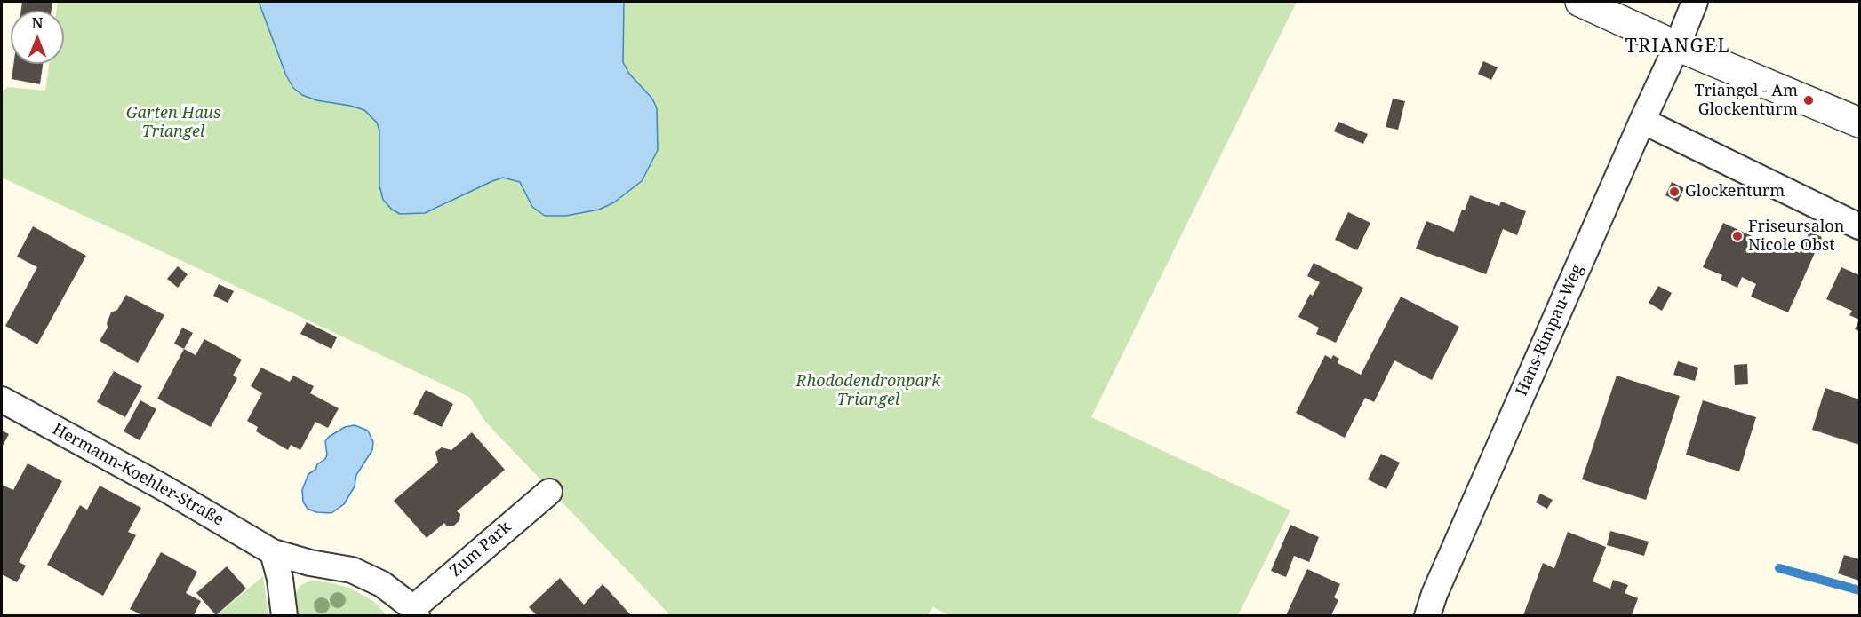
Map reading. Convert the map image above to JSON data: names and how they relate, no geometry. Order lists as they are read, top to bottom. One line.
{"streets":{"street":["Hans-Rimpau-Weg","Hermann-Koehler-Straße","Zum Park"]},"crossings":[["Hermann-Koehler-Straße","Zum Park"]],"districts":["TRIANGEL"],"parks":["Garten Haus Triangel","Rhododendronpark Triangel"],"places":["Triangel - Am Glockenturm","Glockenturm","Friseursalon Nicole Obst"],"north":"top"}
